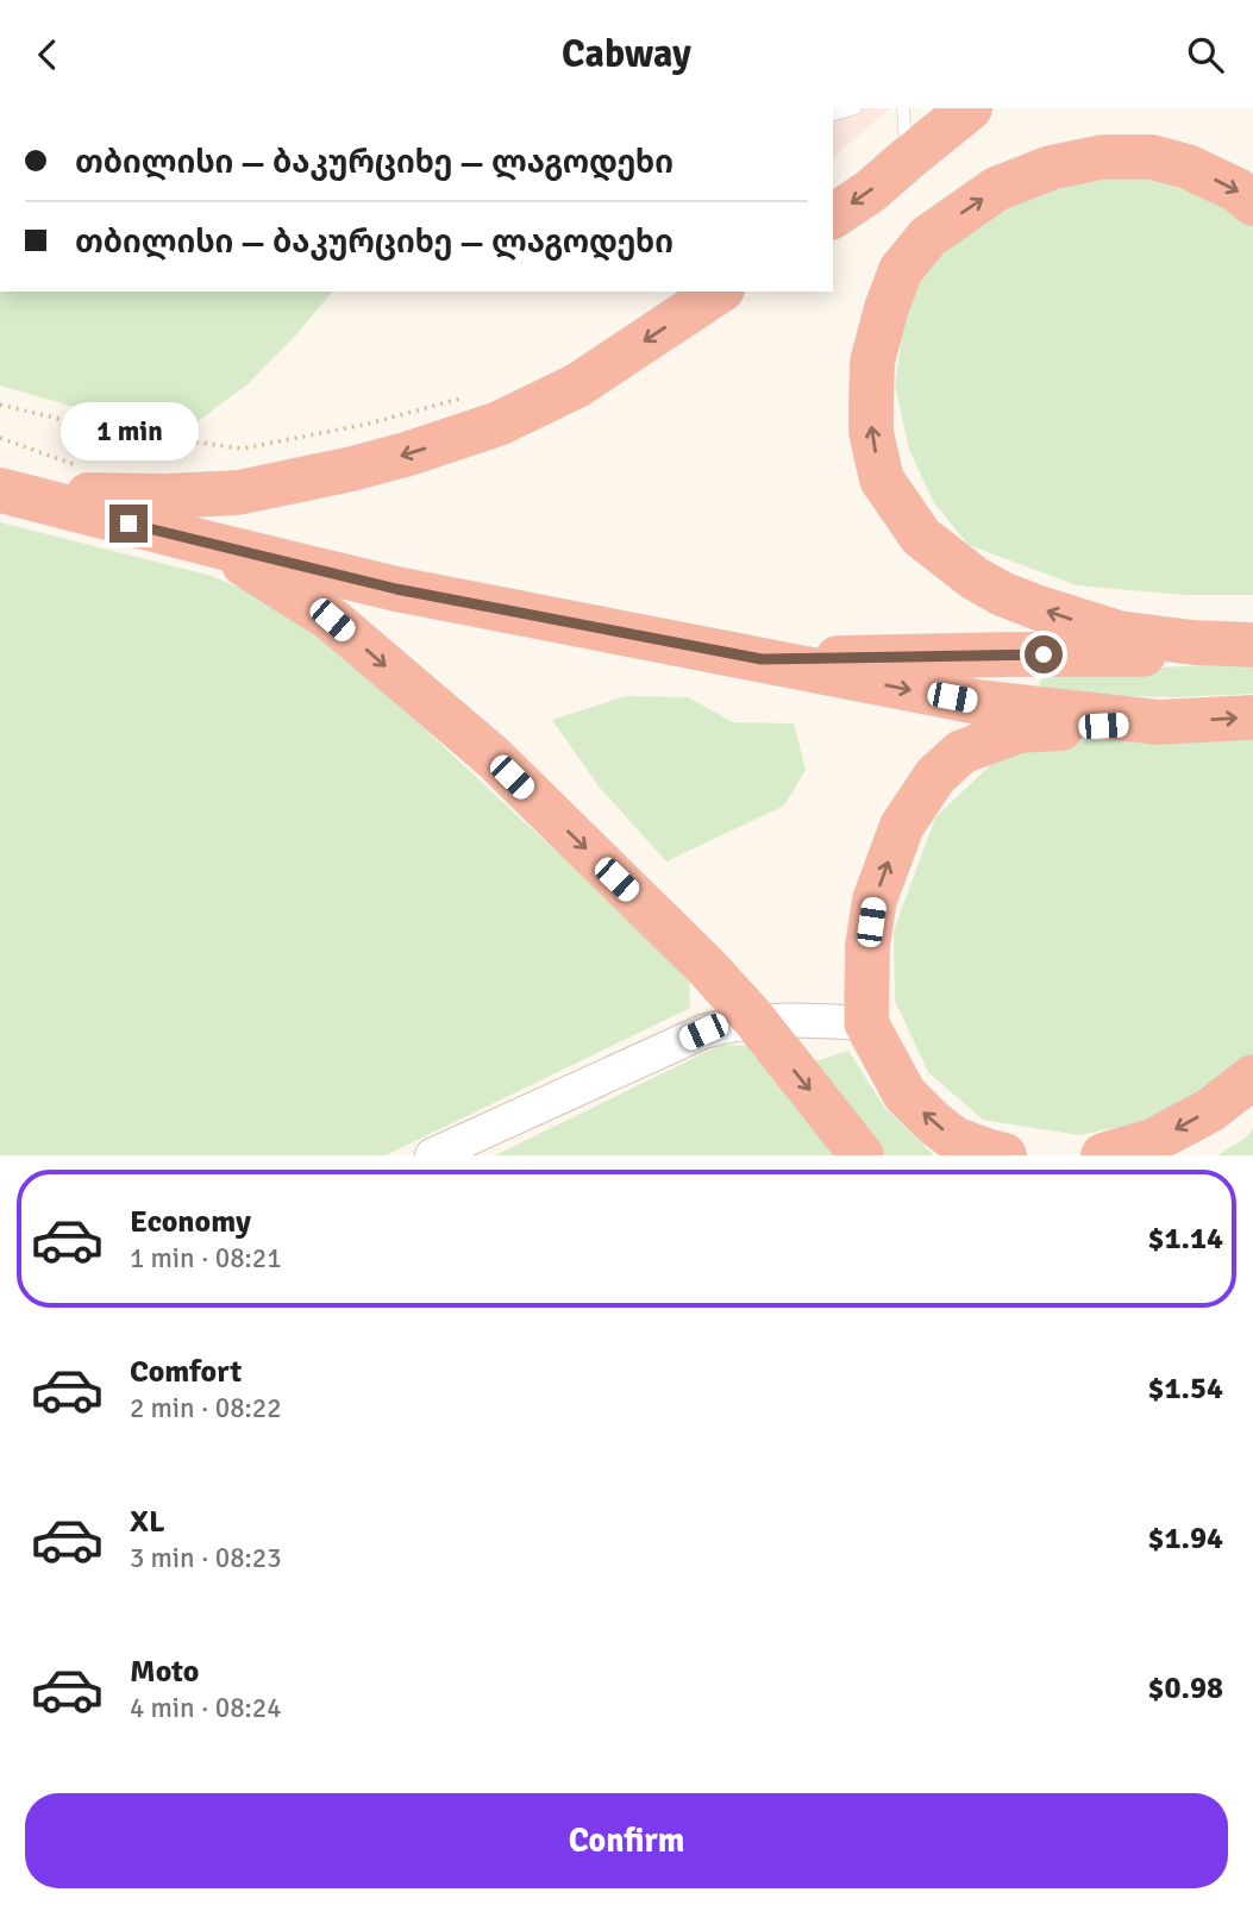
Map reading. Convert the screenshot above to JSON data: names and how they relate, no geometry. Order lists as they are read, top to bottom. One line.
{"page":{"header":"Cabway","banner":["თბილისი — ბაკურციხე — ლაგოდეხი","თბილისი — ბაკურციხე — ლაგოდეხი"],"bubble":"1 min","list":[{"name":"Economy","note":"1 min · 08:21","value":"$1.14"},{"name":"Comfort","note":"2 min · 08:22","value":"$1.54"},{"name":"XL","note":"3 min · 08:23","value":"$1.94"},{"name":"Moto","note":"4 min · 08:24","value":"$0.98"}],"buttons":"Confirm"}}
